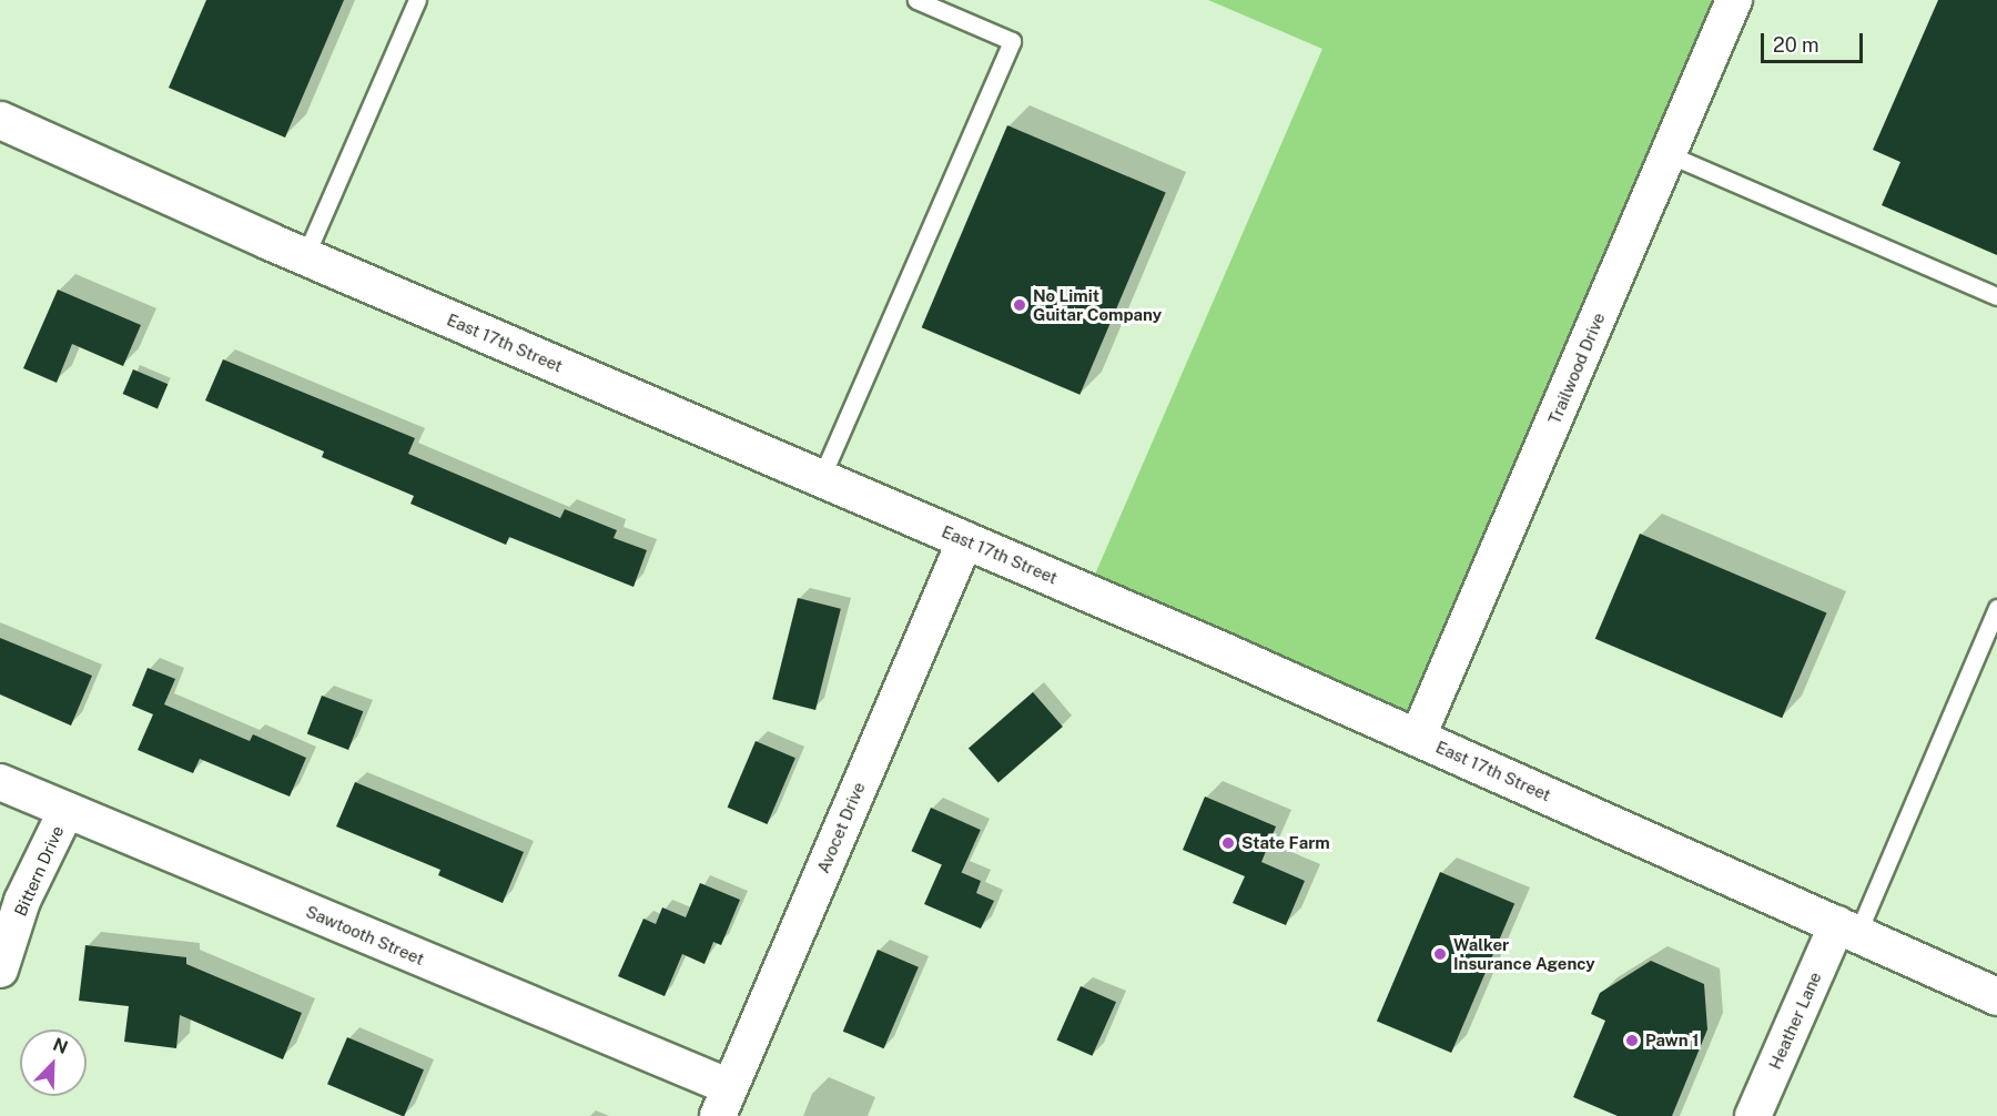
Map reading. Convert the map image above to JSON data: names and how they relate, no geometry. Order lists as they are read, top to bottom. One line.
{"streets":{"main road":["East 17th Street"],"street":["Trailwood Drive","Avocet Drive","Bittern Drive","Sawtooth Street","Heather Lane"]},"crossings":[["East 17th Street","Trailwood Drive"],["East 17th Street","Avocet Drive"],["East 17th Street","Heather Lane"],["Avocet Drive","Sawtooth Street"],["Bittern Drive","Sawtooth Street"]],"places":["No Limit Guitar Company","State Farm","Walker Insurance Agency","Pawn 1"],"scale_bar":"20 m","north":"top right"}
